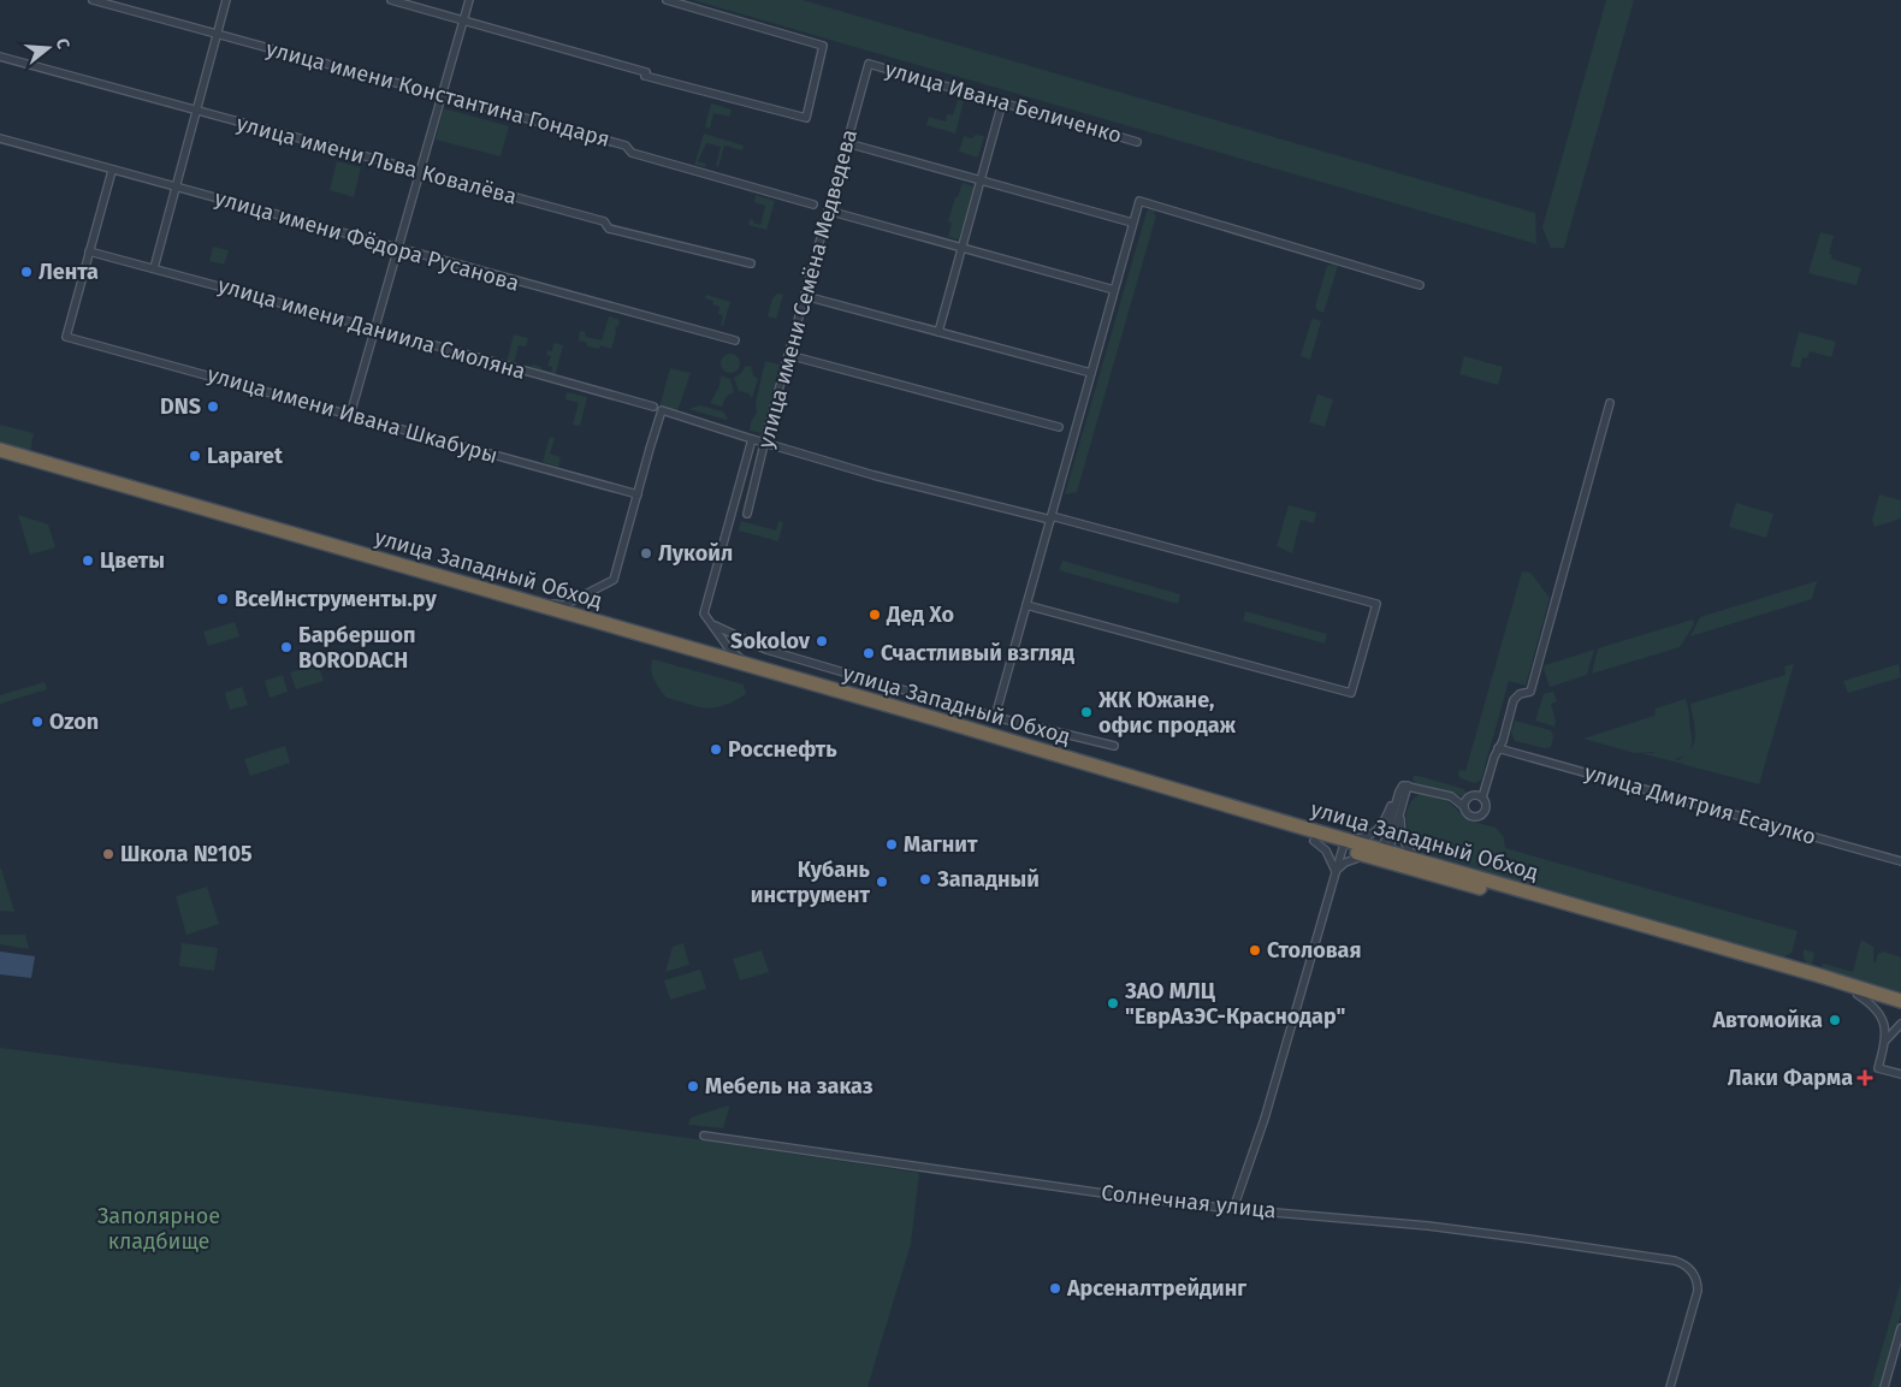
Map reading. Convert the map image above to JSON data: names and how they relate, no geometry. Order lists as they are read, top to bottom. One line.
{"streets":{"highway":["улица Западный Обход"],"street":["улица имени Константина Гондаря","улица Ивана Беличенко","улица имени Льва Ковалёва","улица имени Фёдора Русанова","улица имени Семёна Медведева","улица имени Даниила Смоляна","улица имени Ивана Шкабуры","улица Дмитрия Есаулко","Солнечная улица"]},"crossings":[["улица Ивана Беличенко","улица имени Семёна Медведева"],["улица имени Даниила Смоляна","улица имени Ивана Шкабуры"]],"parks":["Заполярное кладбище"],"places":{"other":["Лента","DNS","Laparet","Лукойл","Цветы","ВсеИнструменты.ру","Дед Хо","Sokolov","Барбершоп BORODACH","Счастливый взгляд","ЖК Южане, офис продаж","Ozon","Росснефть","Магнит","Школа №105","Западный","Кубань инструмент","Столовая","ЗАО МЛЦ \"ЕврАзЭС-Краснодар\"","Автомойка","Мебель на заказ","Арсеналтрейдинг"],"health":["Лаки Фарма"]},"north":"right"}
